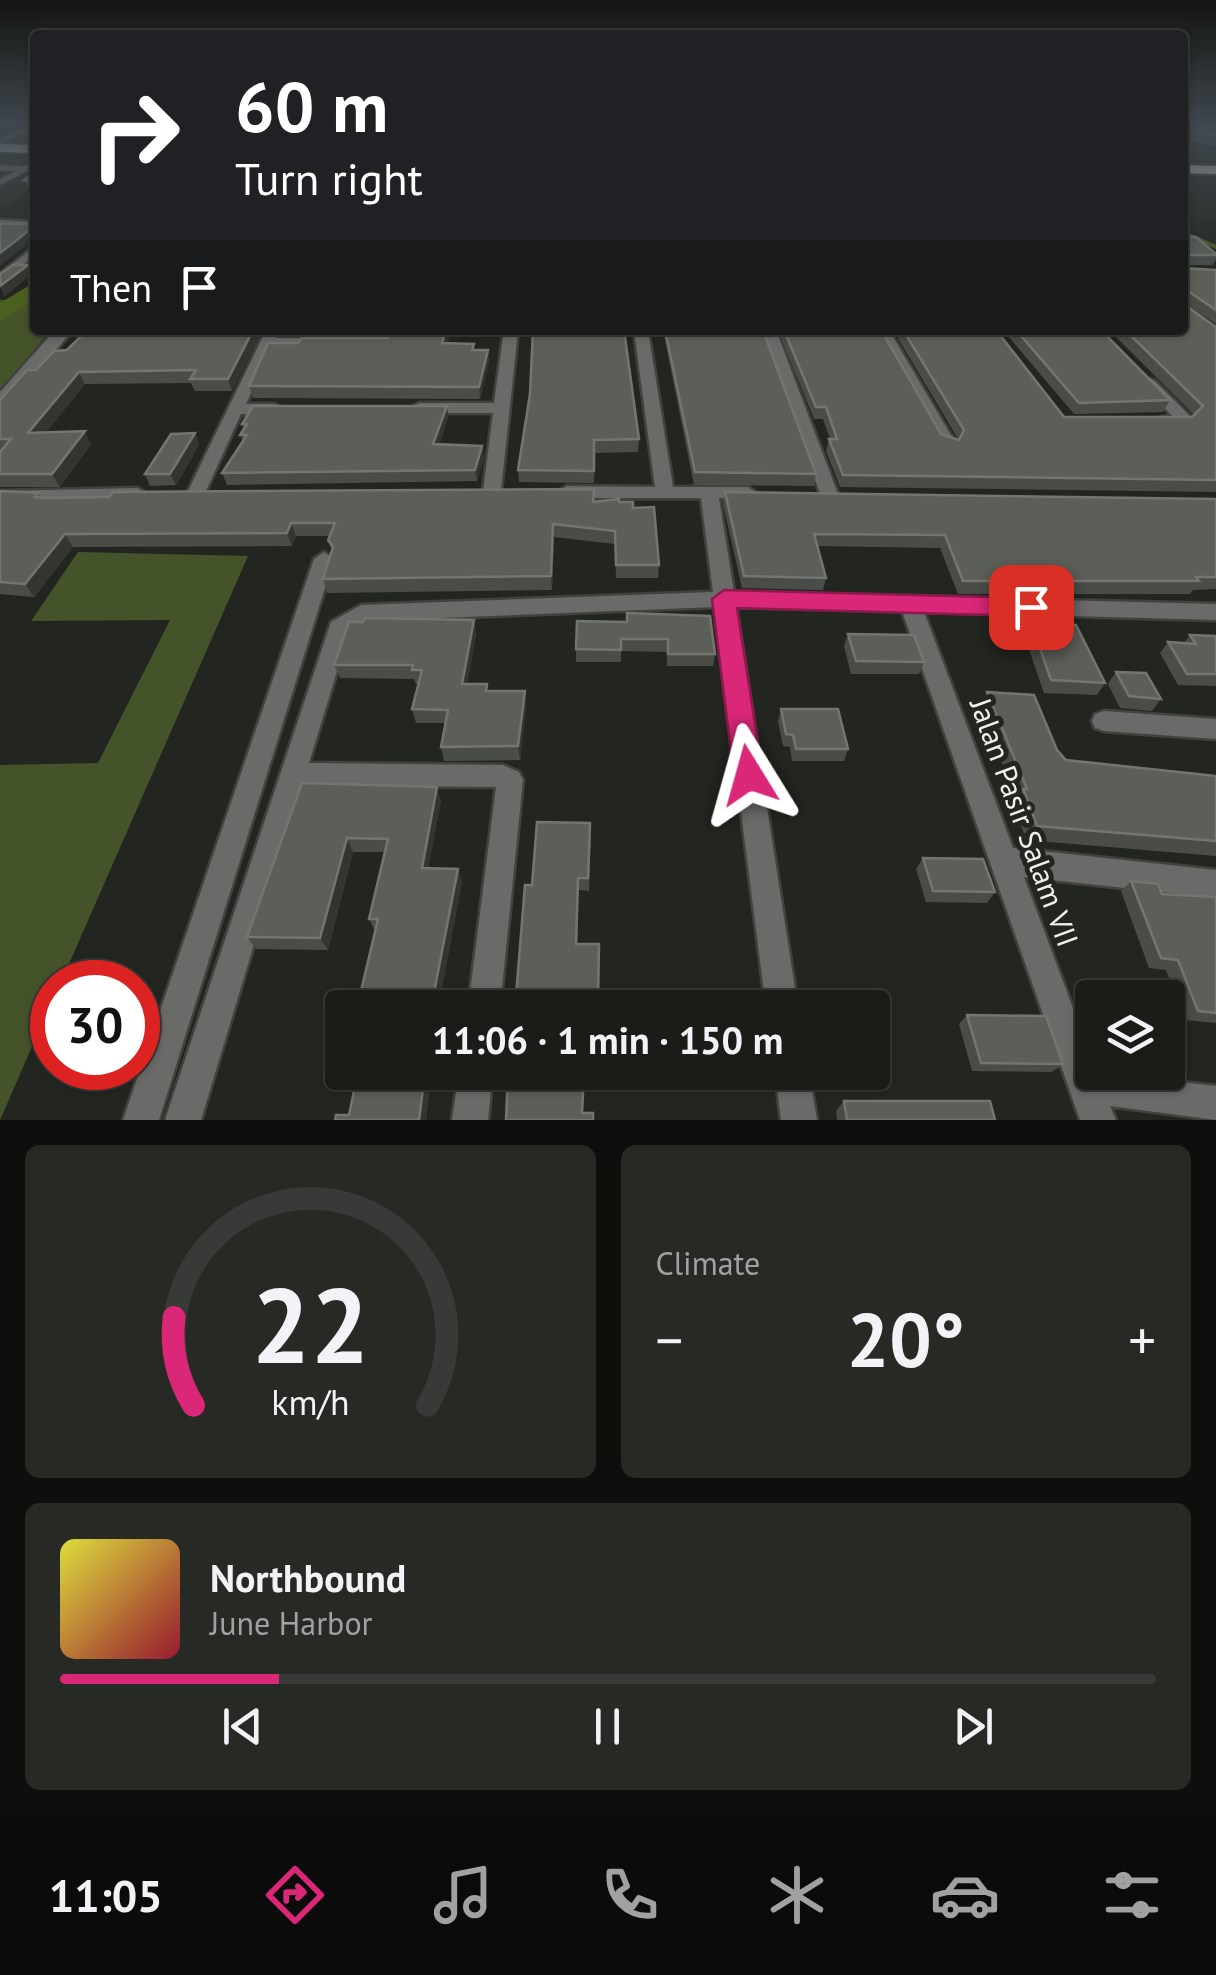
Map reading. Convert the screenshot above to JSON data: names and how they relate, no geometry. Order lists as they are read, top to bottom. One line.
{"streets":{"street":["Jalan Pasir Salam VII"]},"page":{"turn":["60 m","Turn right"],"then":"Then","limit":"30","trip":"11:06 · 1 min · 150 m","tile":"Climate","heat":["−","20°","+"],"song":["Northbound","June Harbor"],"tabs":"11:05","gauge":["22","km/h"]}}
